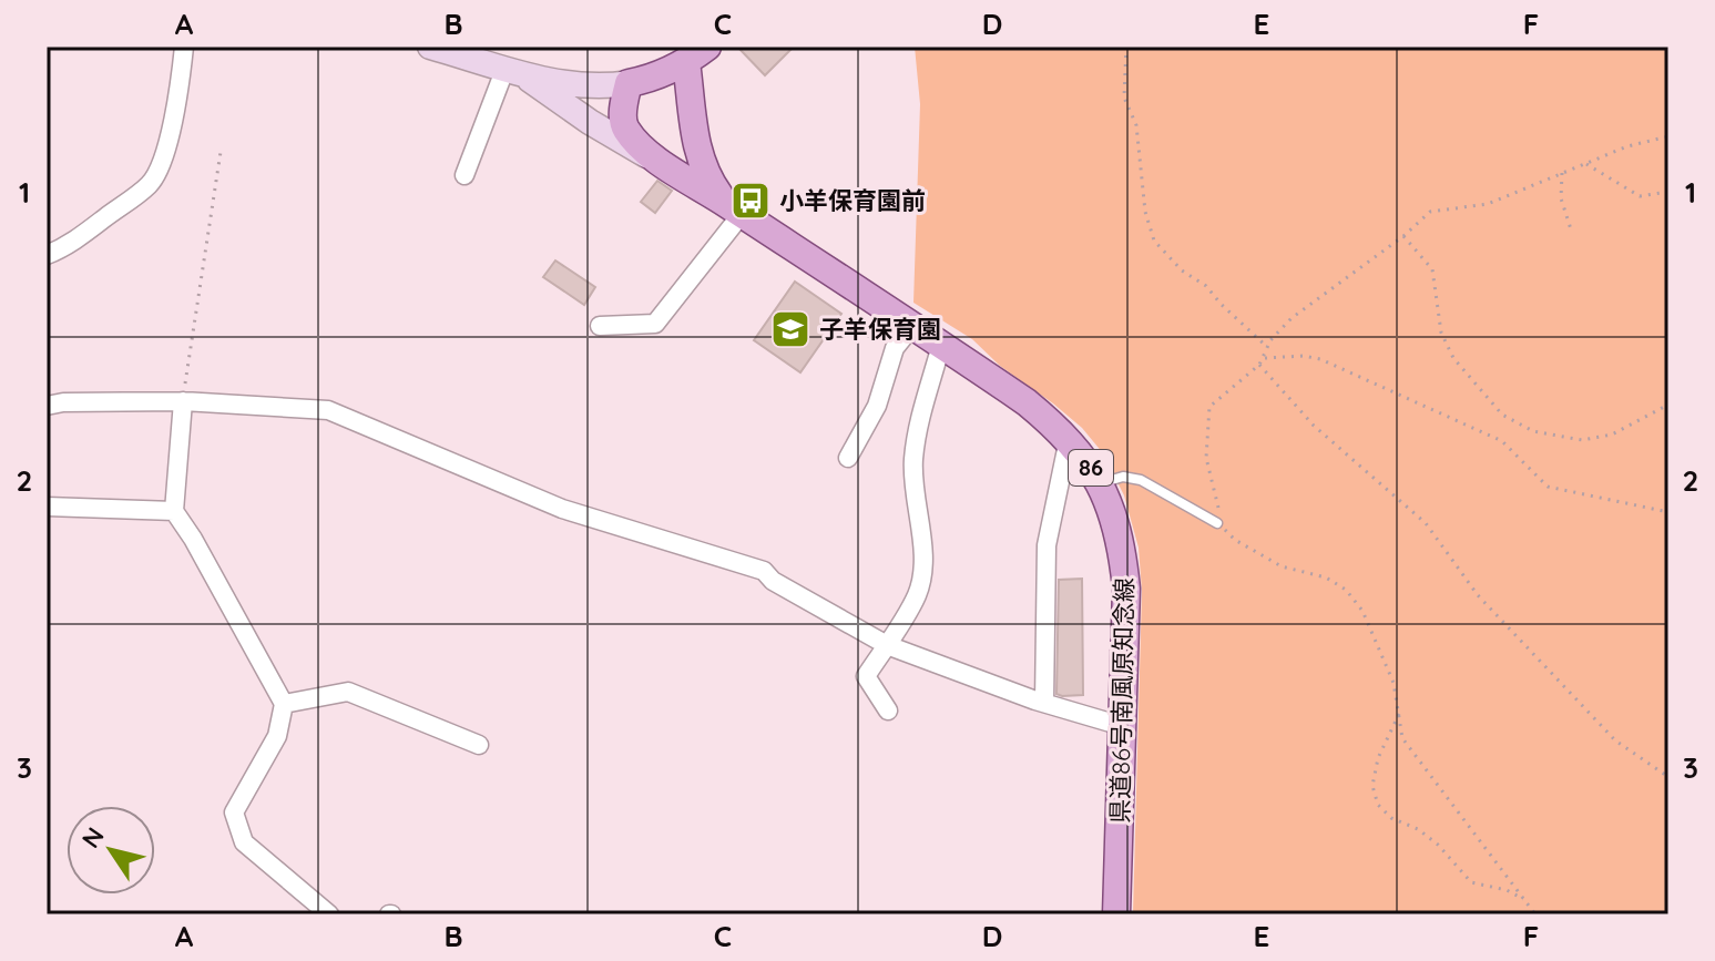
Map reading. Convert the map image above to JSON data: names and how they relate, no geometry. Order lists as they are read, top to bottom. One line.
{"streets":{"main road":["86","県道86号南風原知念線"]},"places":{"bus stop":["小羊保育園前"],"school or university":["子羊保育園"]},"north":"top left","grid":{"columns":["A","B","C","D","E","F"],"rows":["1","2","3"]}}
